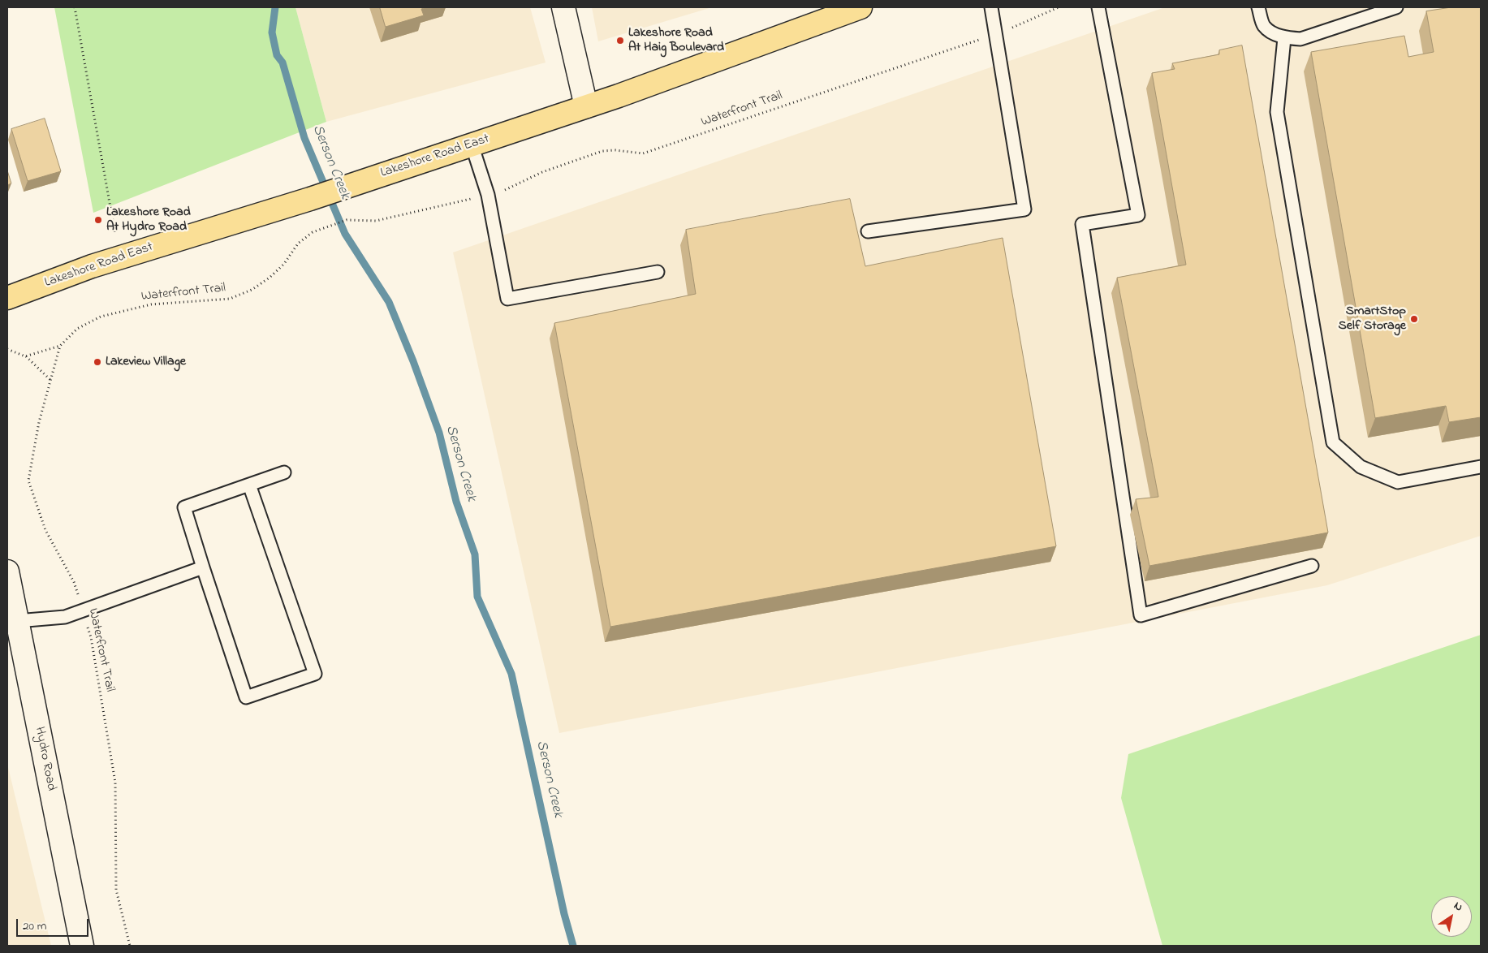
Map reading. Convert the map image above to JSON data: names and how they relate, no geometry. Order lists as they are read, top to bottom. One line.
{"streets":{"main road":["Lakeshore Road East"],"street":["Hydro Road"],"path":["Waterfront Trail"]},"water":["Serson Creek"],"places":["Lakeshore Road At Haig Boulevard","Lakeshore Road At Hydro Road","SmartStop Self Storage","Lakeview Village"],"scale_bar":"20 m","north":"top right"}
